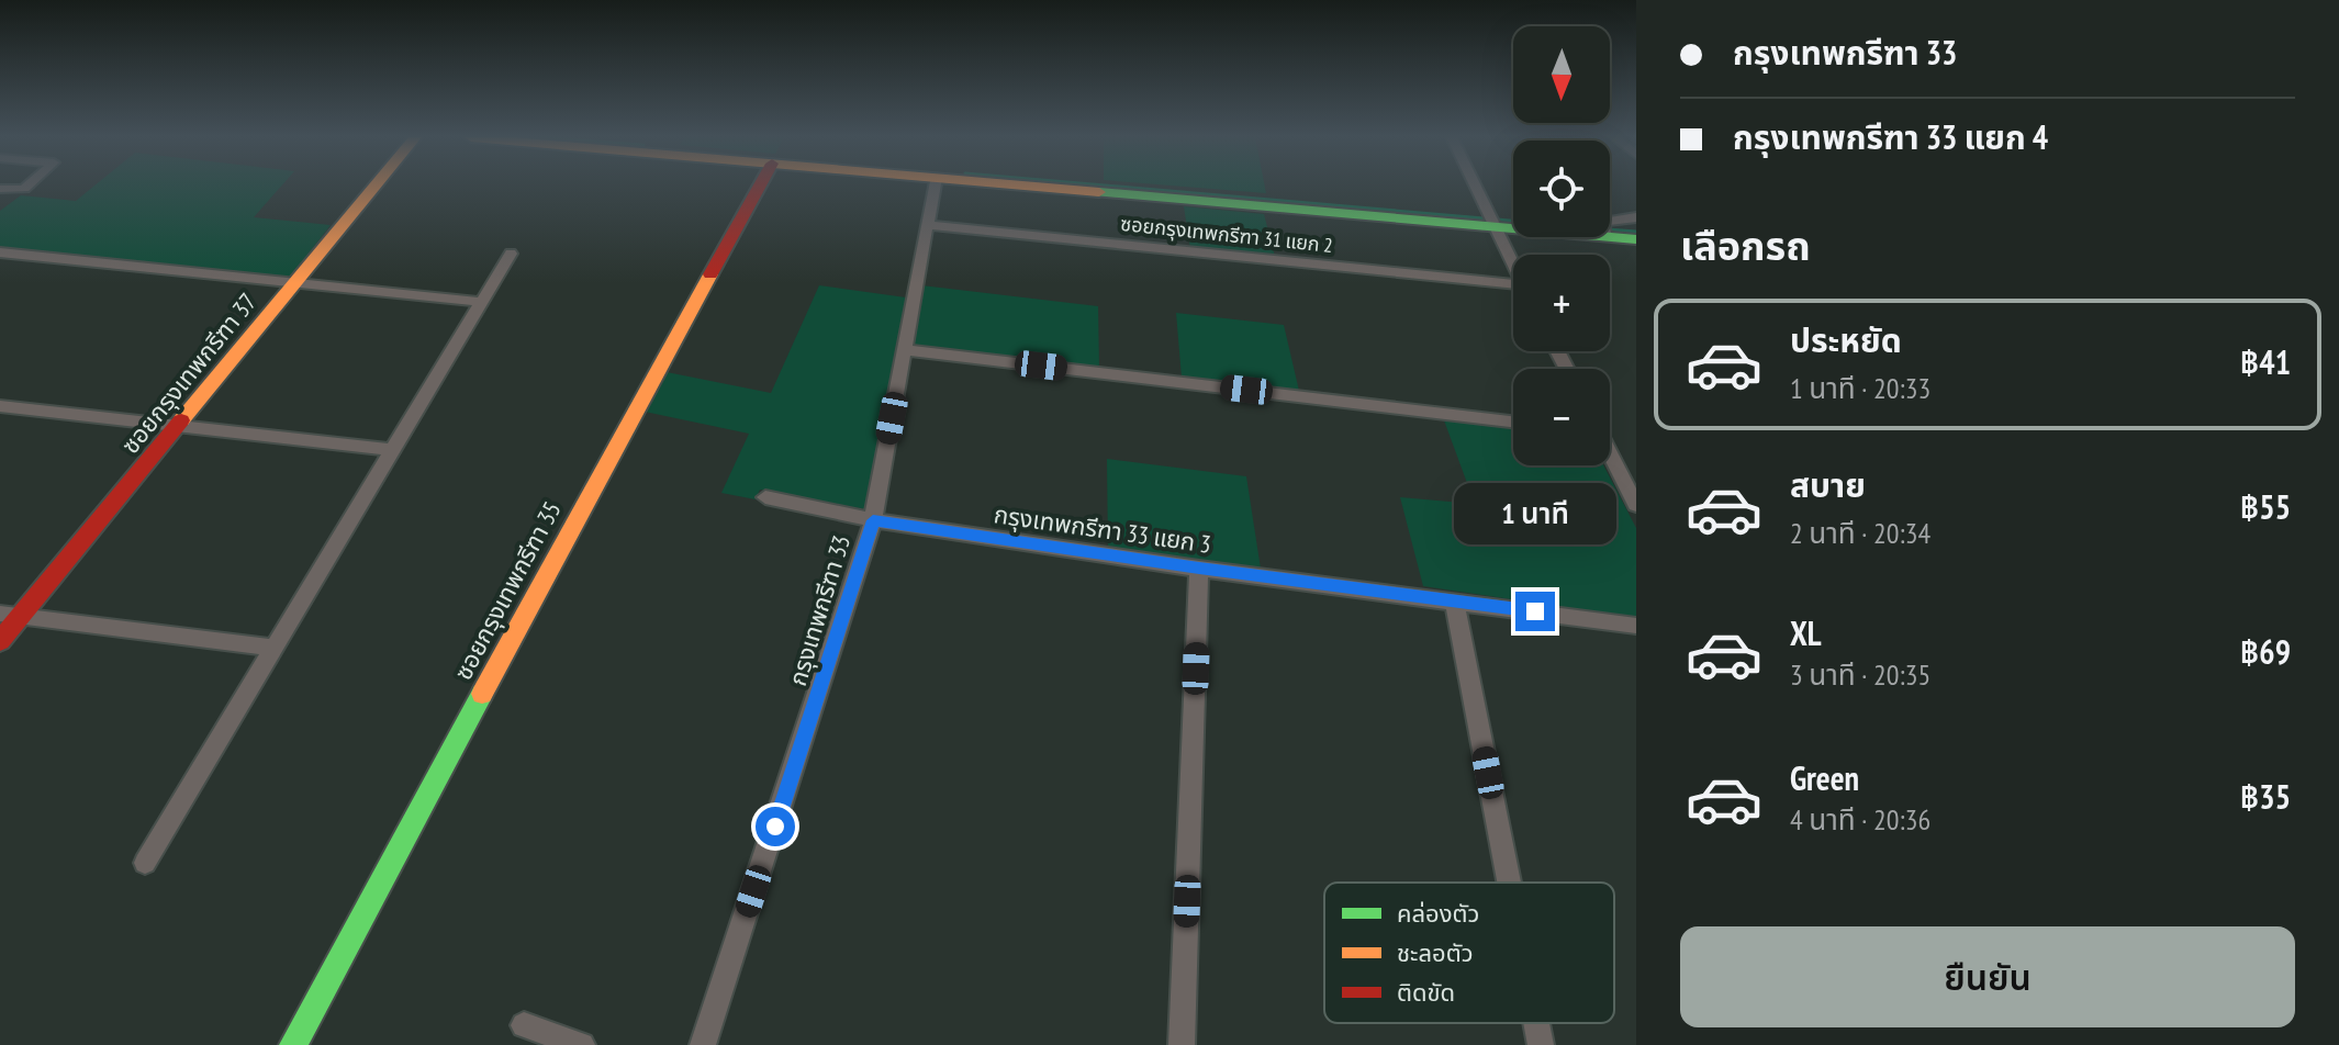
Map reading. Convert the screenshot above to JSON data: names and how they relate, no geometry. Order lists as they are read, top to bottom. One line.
{"streets":{"street":["ซอยกรุงเทพกรีฑา 31 แยก 2","ซอยกรุงเทพกรีฑา 37","กรุงเทพกรีฑา 33 แยก 3","ซอยกรุงเทพกรีฑา 35","กรุงเทพกรีฑา 33"]},"crossings":[["ซอยกรุงเทพกรีฑา 31 แยก 2","กรุงเทพกรีฑา 33"],["กรุงเทพกรีฑา 33 แยก 3","กรุงเทพกรีฑา 33"]],"legend":["คล่องตัว","ชะลอตัว","ติดขัด"],"north":"bottom","page":{"banner":["กรุงเทพกรีฑา 33","กรุงเทพกรีฑา 33 แยก 4"],"map_buttons":["+","−"],"heading":"เลือกรถ","list":[{"name":"ประหยัด","note":"1 นาที · 20:33","value":"฿41"},{"name":"สบาย","note":"2 นาที · 20:34","value":"฿55"},{"name":"XL","note":"3 นาที · 20:35","value":"฿69"},{"name":"Green","note":"4 นาที · 20:36","value":"฿35"}],"bubble":"1 นาที","buttons":"ยืนยัน"}}
